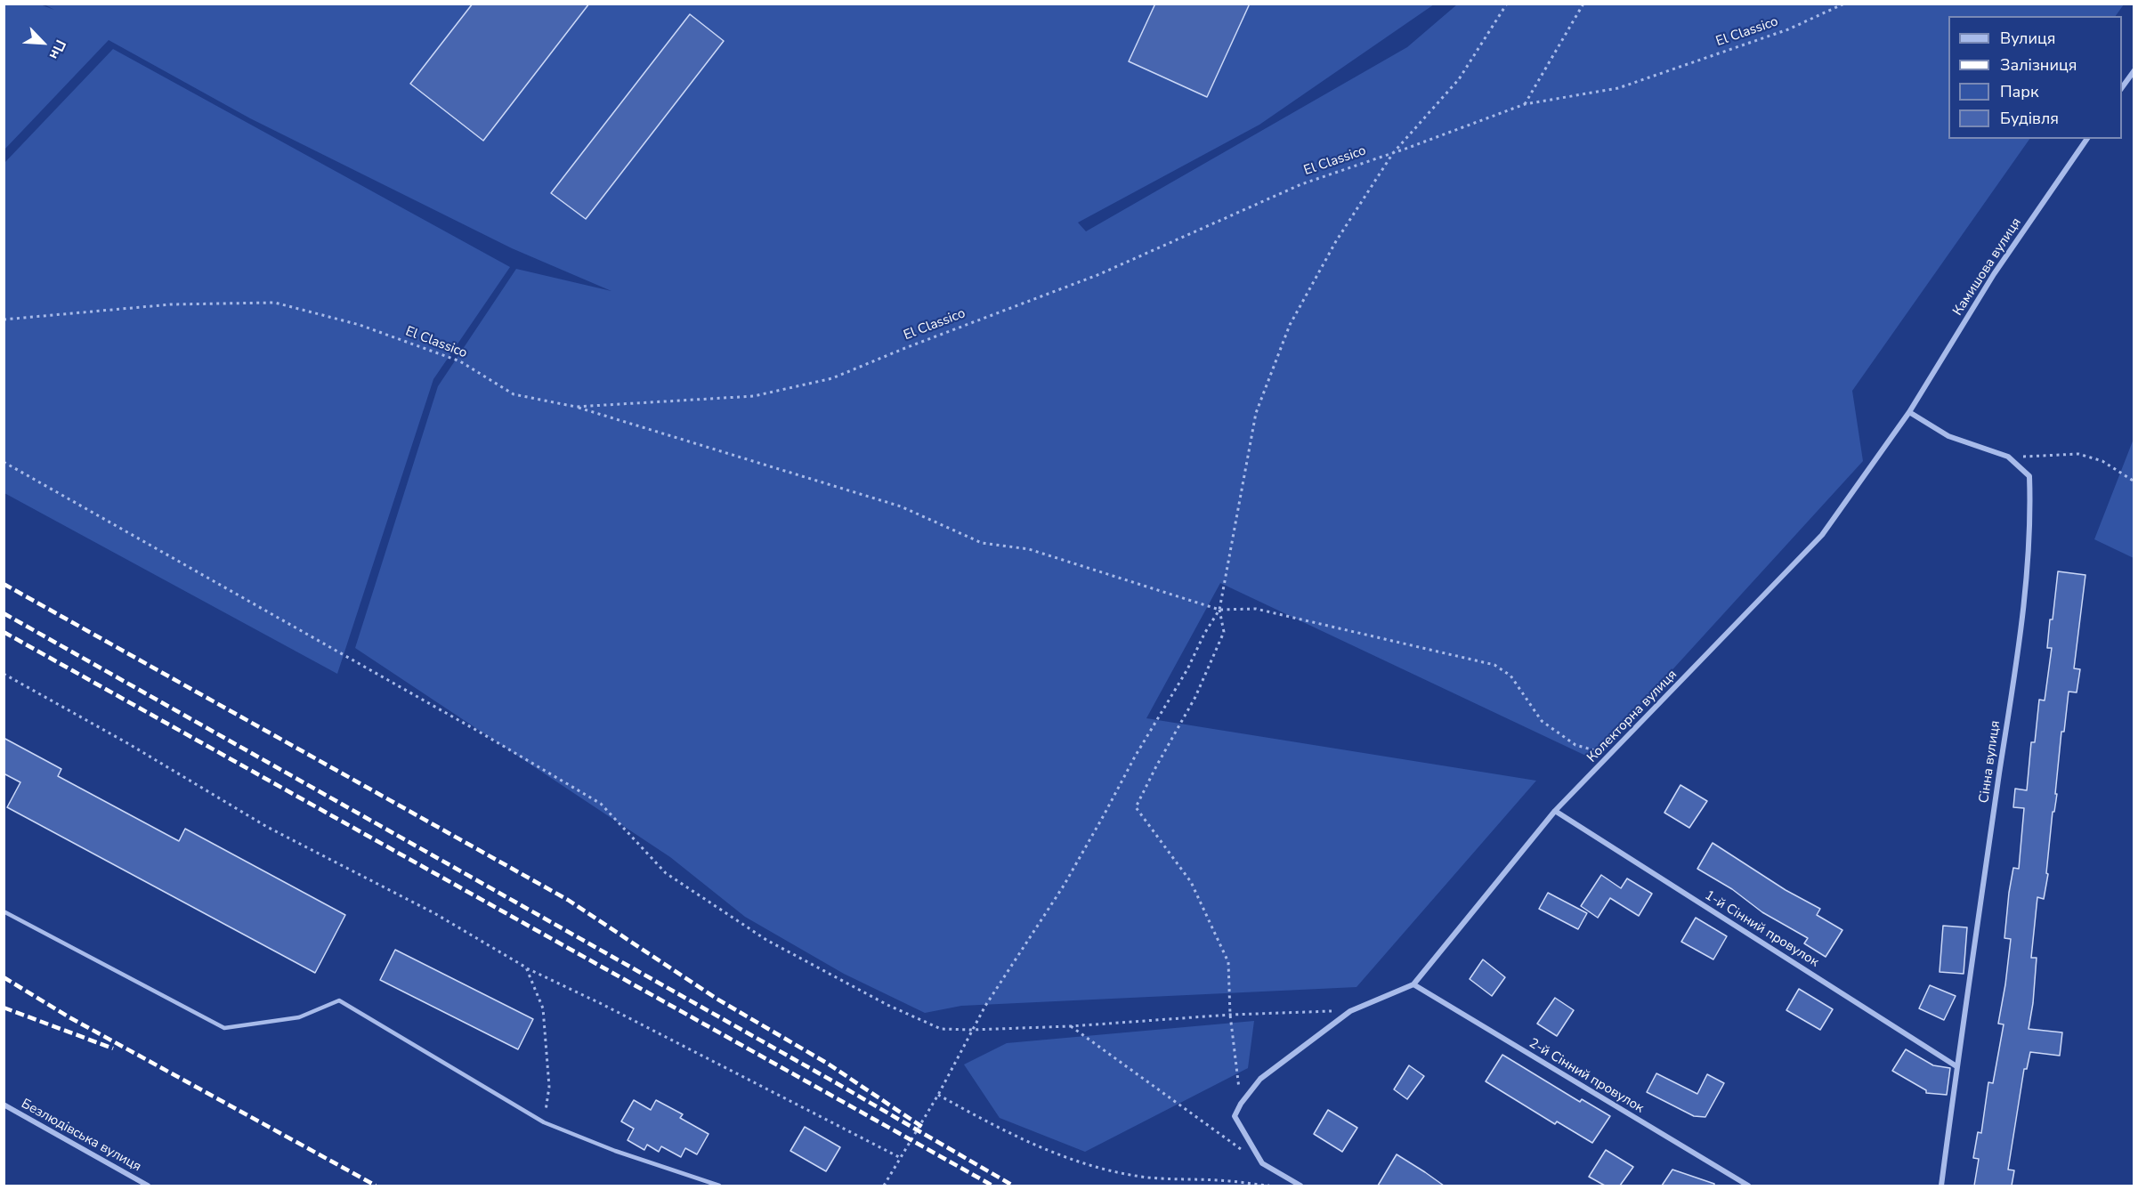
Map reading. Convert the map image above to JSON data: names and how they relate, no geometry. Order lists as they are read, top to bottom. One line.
{"streets":{"street":["Камишова вулиця","Колекторна вулиця","Сінна вулиця","1-й Сінний провулок","2-й Сінний провулок","Безлюдівська вулиця"],"path":["El Classico"]},"crossings":[["Камишова вулиця","Колекторна вулиця"],["Камишова вулиця","Сінна вулиця"],["Колекторна вулиця","Сінна вулиця"],["Колекторна вулиця","1-й Сінний провулок"],["Колекторна вулиця","2-й Сінний провулок"],["Сінна вулиця","1-й Сінний провулок"]],"legend":["Вулиця","Залізниця","Парк","Будівля"],"north":"bottom right"}
